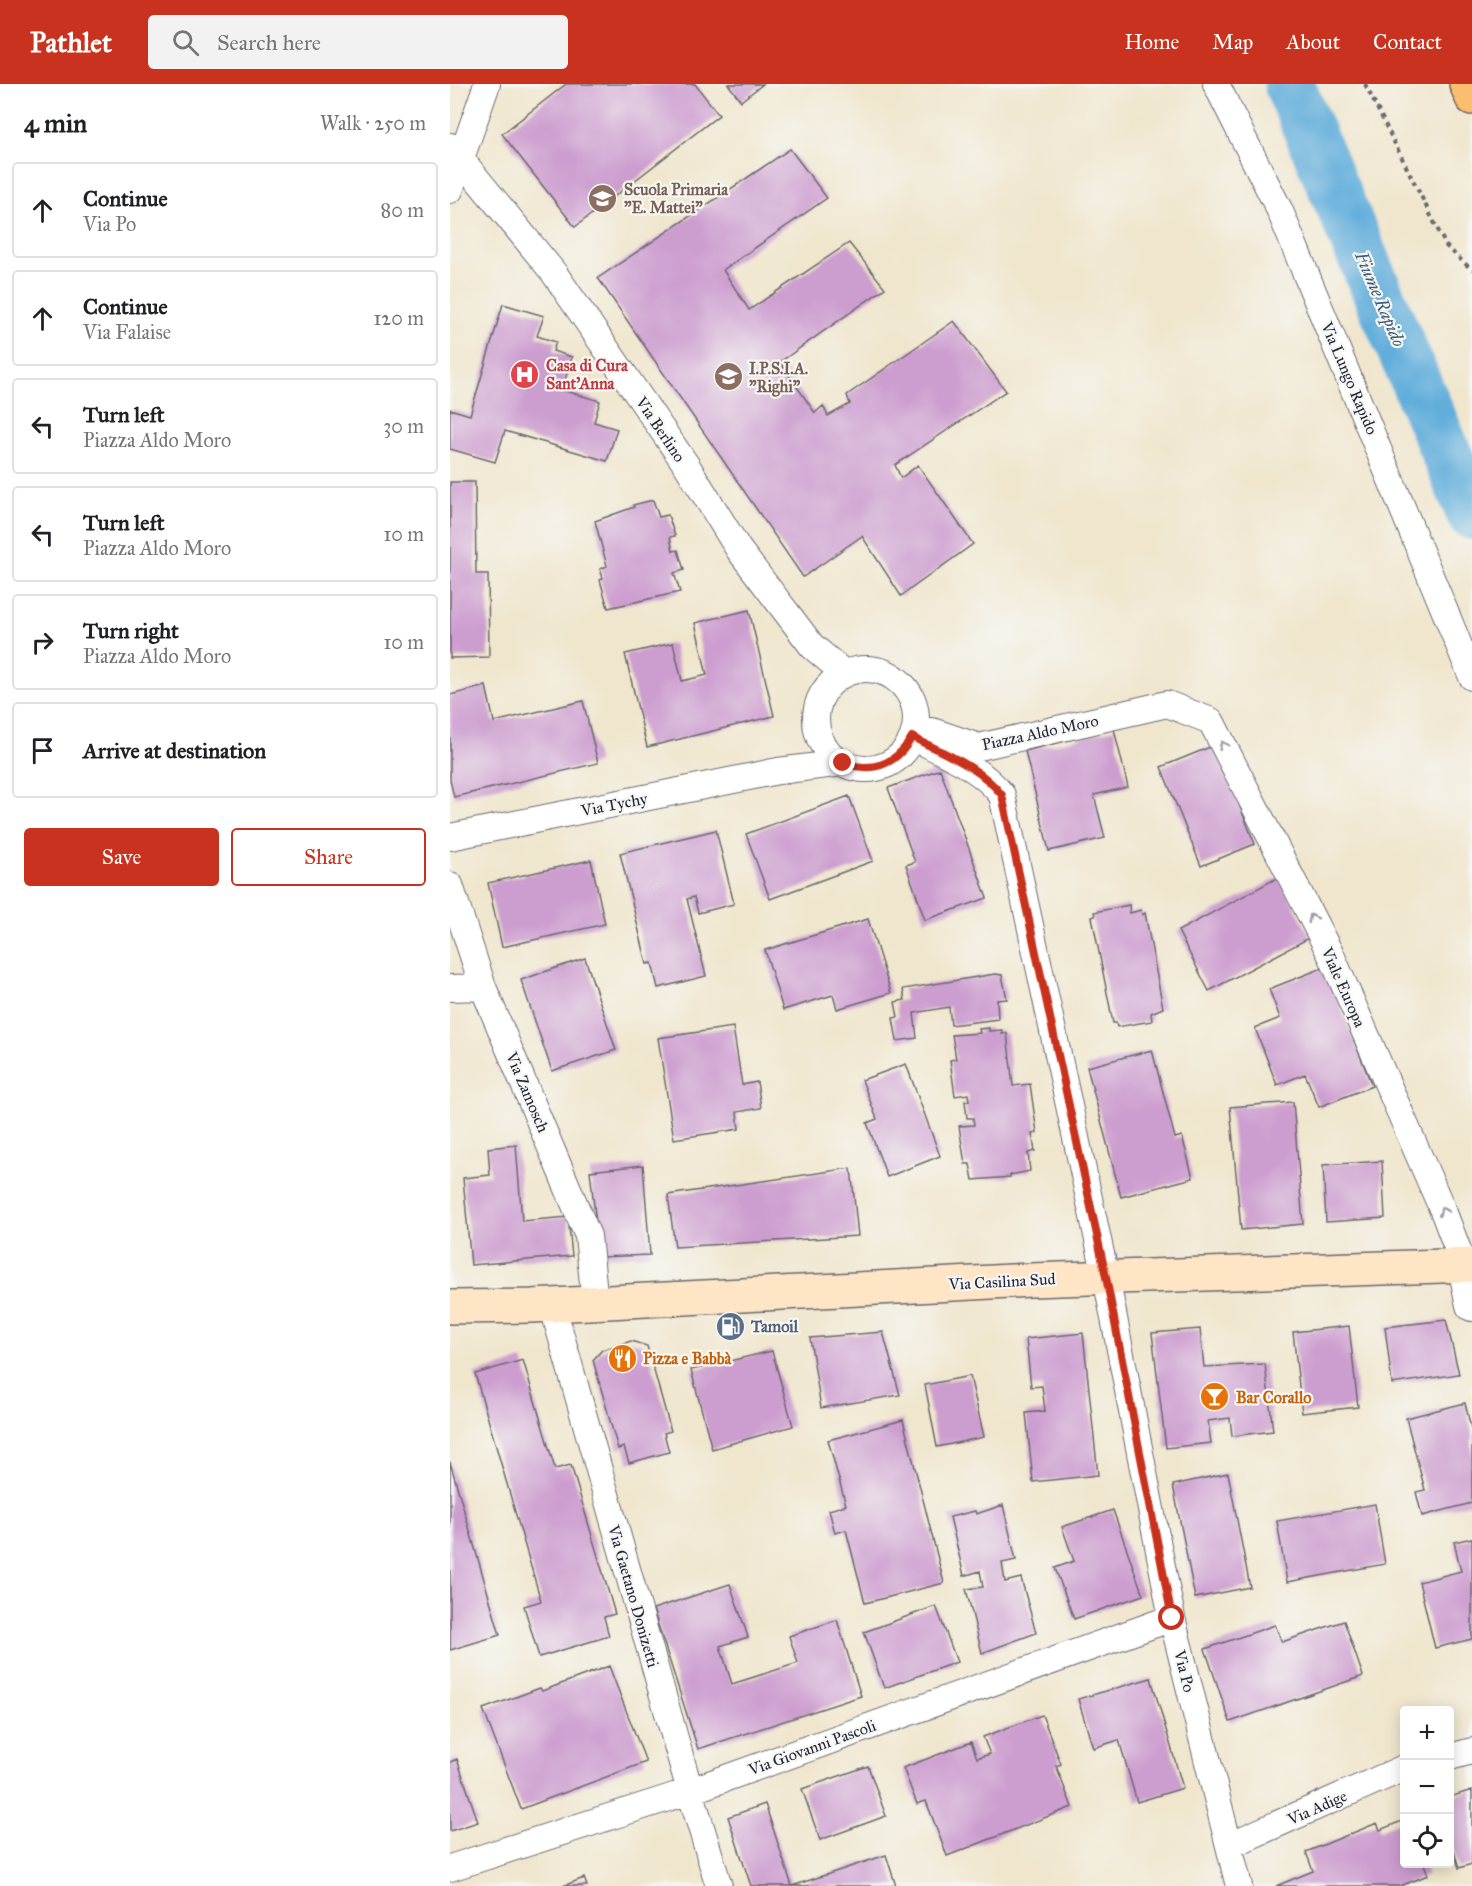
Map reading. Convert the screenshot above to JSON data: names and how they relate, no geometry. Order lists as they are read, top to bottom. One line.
{"streets":{"main road":["Via Casilina Sud"],"street":["Via Lungo Rapido","Via Berlino","Piazza Aldo Moro","Via Tychy","Viale Europa","Via Zamosch","Via Gaetano Donizetti","Via Po","Via Giovanni Pascoli","Via Adige"]},"crossings":[["Via Berlino","Piazza Aldo Moro"],["Via Berlino","Via Tychy"],["Piazza Aldo Moro","Via Tychy"],["Piazza Aldo Moro","Viale Europa"],["Piazza Aldo Moro","Via Po"],["Viale Europa","Via Casilina Sud"],["Via Zamosch","Via Casilina Sud"],["Via Casilina Sud","Via Gaetano Donizetti"],["Via Casilina Sud","Via Po"],["Via Gaetano Donizetti","Via Giovanni Pascoli"],["Via Po","Via Giovanni Pascoli"],["Via Po","Via Adige"]],"one_way":["Viale Europa"],"water":["Fiume Rapido"],"places":{"school or university":["Scuola Primaria \"E. Mattei\"","I.P.S.I.A. \"Righi\""],"hospital":["Casa di Cura Sant'Anna"],"fuel station":["Tamoil"],"restaurant":["Pizza e Babbà"],"bar":["Bar Corallo"]},"page":{"header":"Pathlet","search":"Search here","nav":["Home","Map","About","Contact"],"heading":["4 min","Walk · 250 m"],"list":[["Continue","Via Po","80 m"],["Continue","Via Falaise","120 m"],["Turn left","Piazza Aldo Moro","30 m"],["Turn left","Piazza Aldo Moro","10 m"],["Turn right","Piazza Aldo Moro","10 m"],"Arrive at destination"],"buttons":["Save","Share"],"map_buttons":["+","−"]}}
